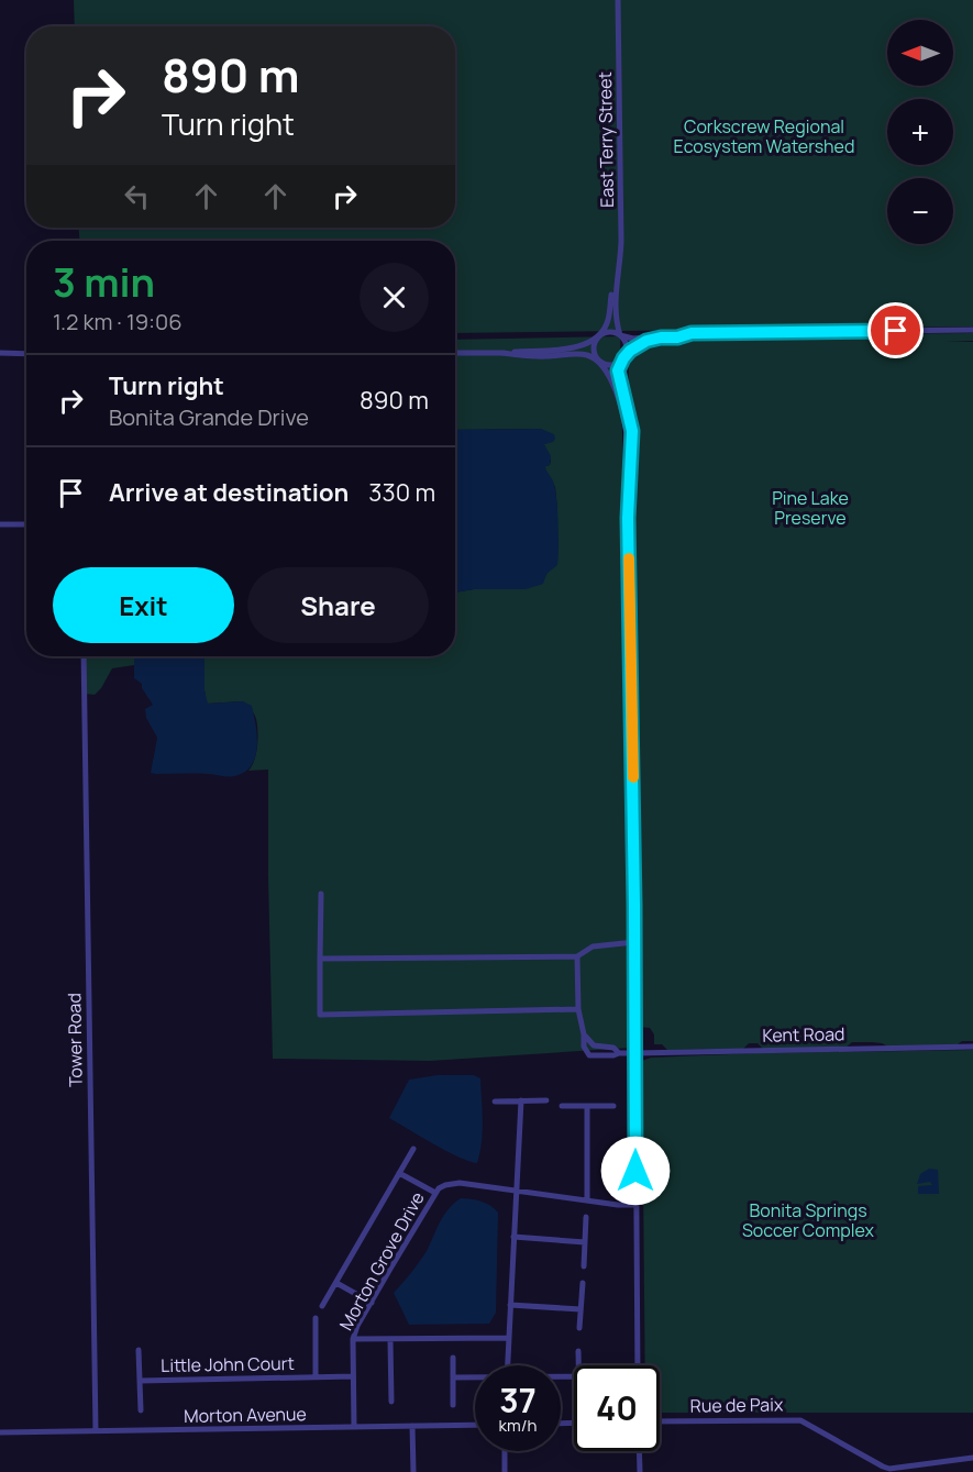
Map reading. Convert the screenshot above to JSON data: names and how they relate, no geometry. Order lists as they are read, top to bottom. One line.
{"streets":{"street":["East Terry Street","Kent Road","Tower Road","Morton Grove Drive","Little John Court","Rue de Paix","Morton Avenue"]},"crossings":[["Tower Road","Morton Avenue"],["Morton Grove Drive","Little John Court"],["Morton Grove Drive","Morton Avenue"]],"parks":["Corkscrew Regional Ecosystem Watershed","Pine Lake Preserve","Bonita Springs Soccer Complex"],"north":"left","page":{"map_buttons":["+","−"],"turn":["890 m","Turn right"],"heading":["3 min","1.2 km · 19:06"],"list":[{"name":"Turn right","note":"Bonita Grande Drive","value":"890 m"},{"name":"Arrive at destination","value":"330 m"}],"buttons":["Exit","Share"],"speed":"37 km/h","limit":"40"}}
